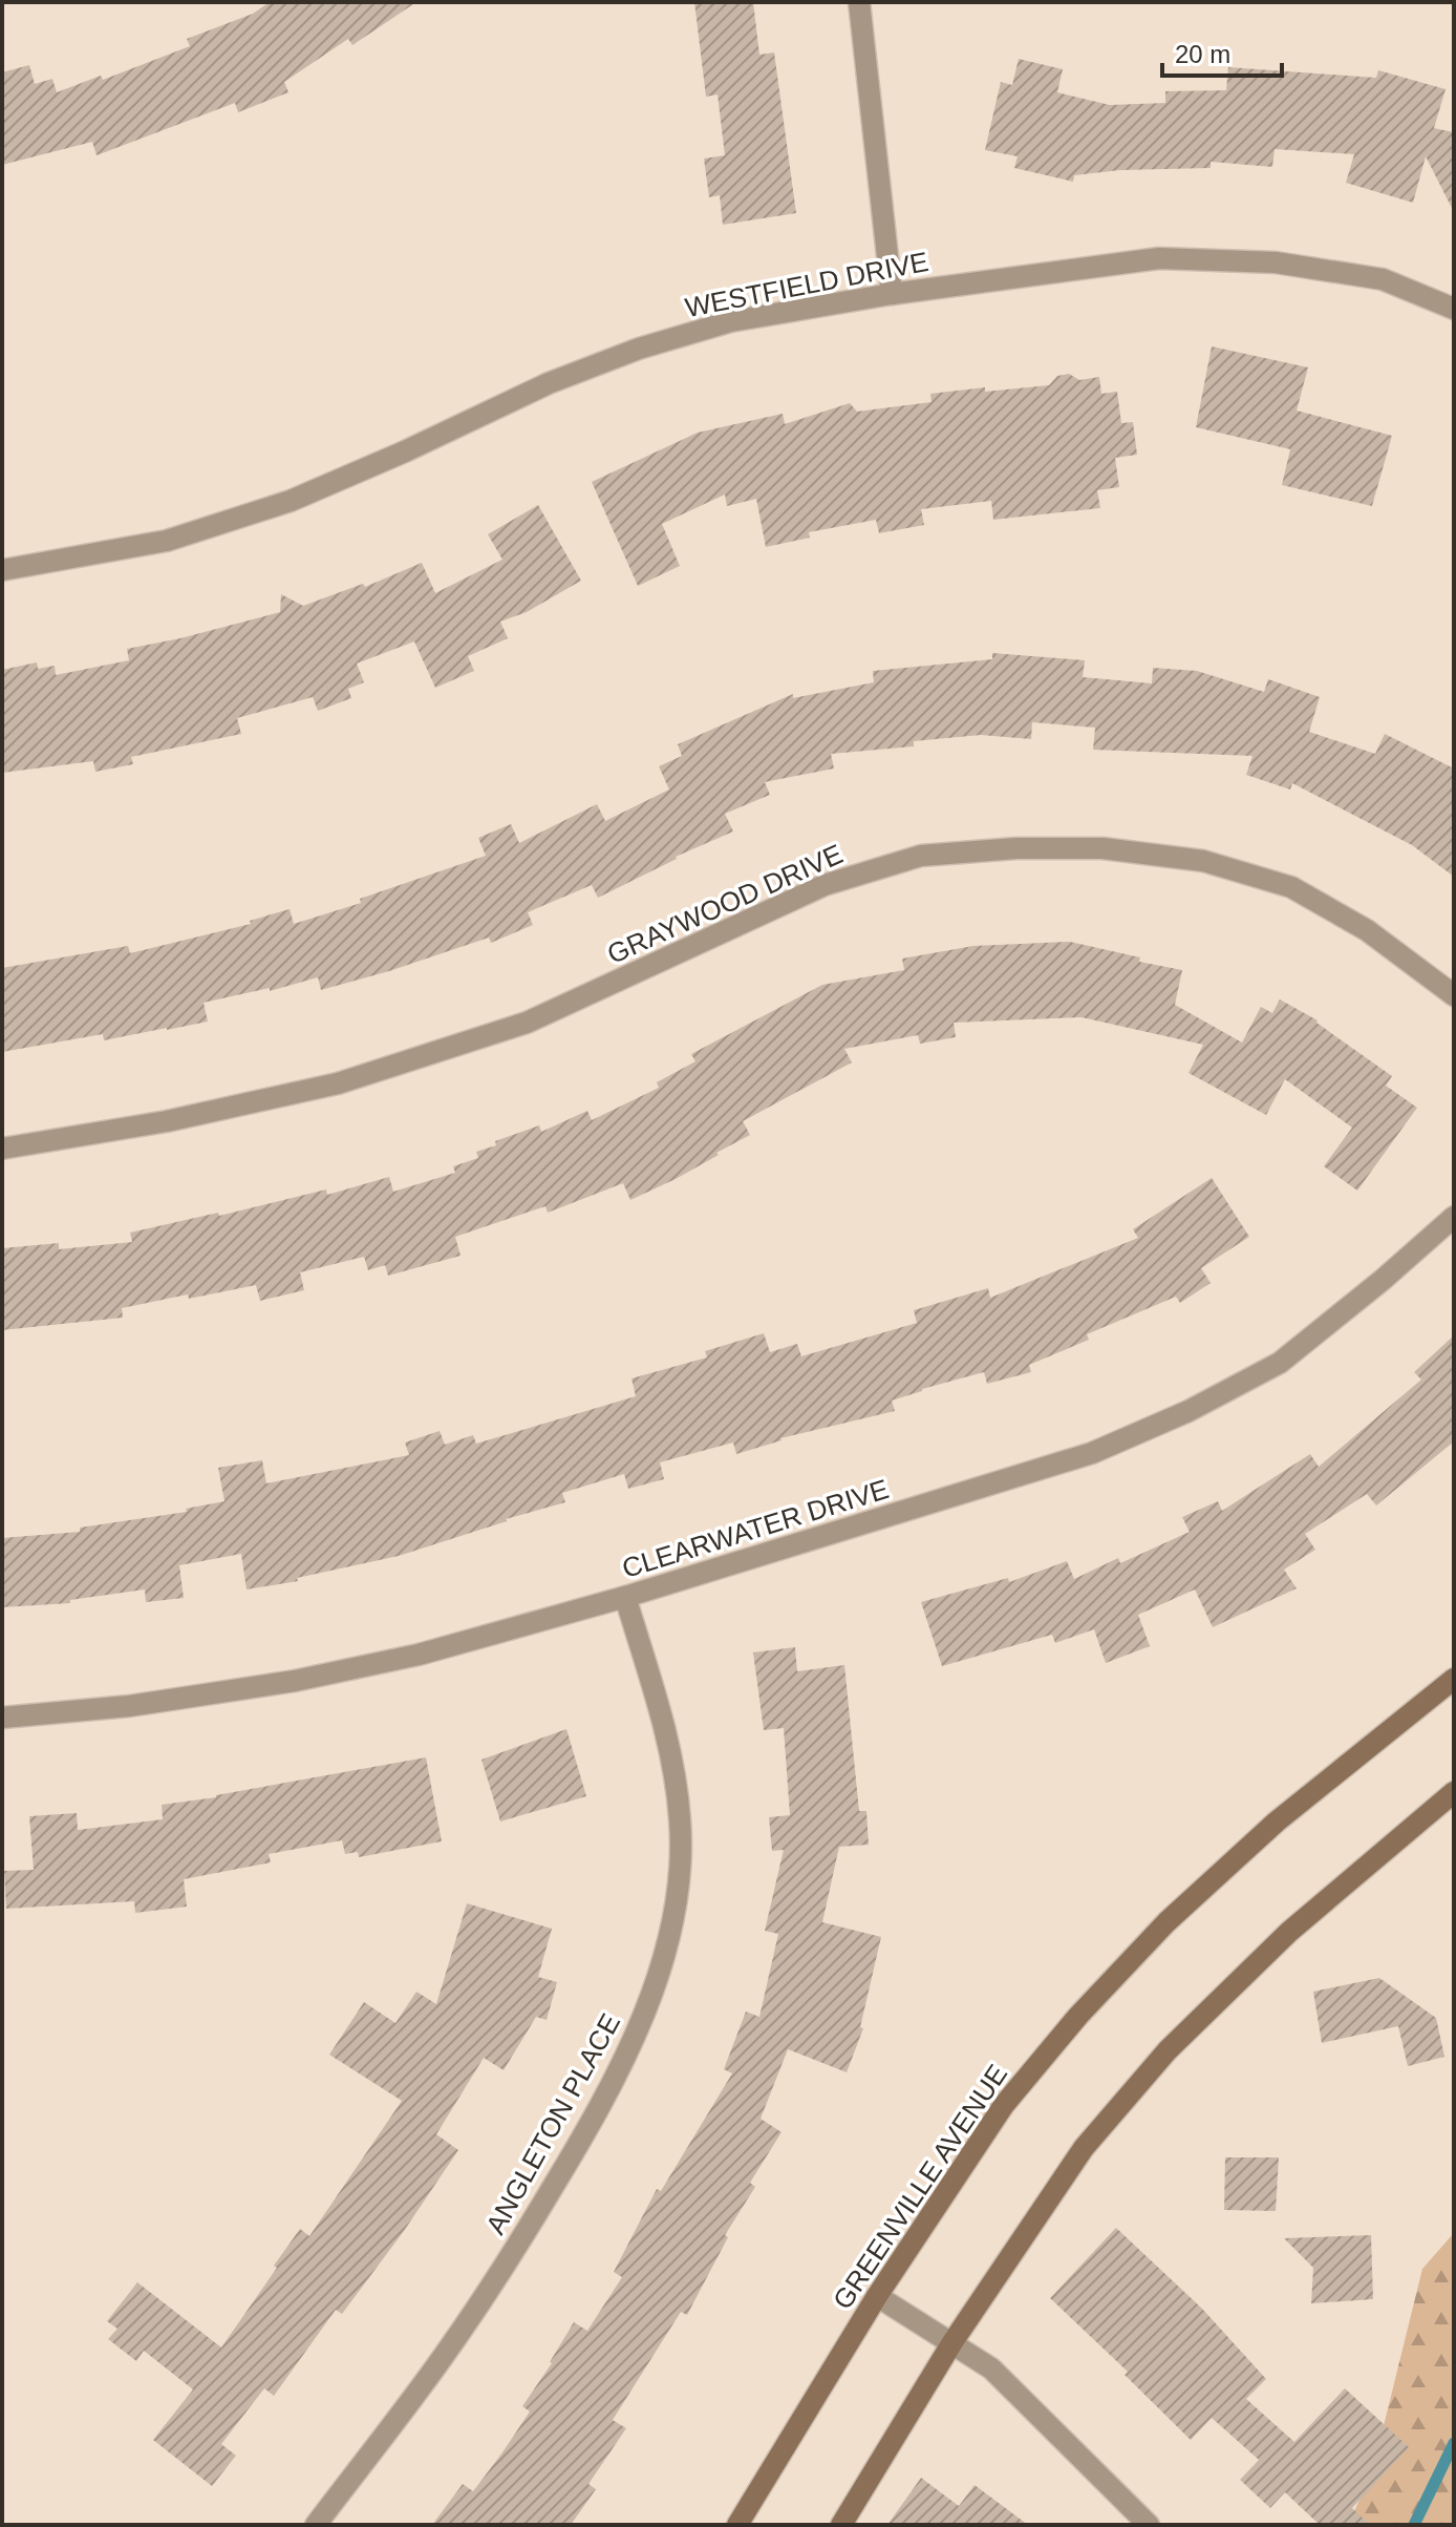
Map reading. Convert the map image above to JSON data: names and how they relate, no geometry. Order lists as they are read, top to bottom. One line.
{"streets":{"main road":["GREENVILLE AVENUE"],"street":["WESTFIELD DRIVE","GRAYWOOD DRIVE","CLEARWATER DRIVE","ANGLETON PLACE"]},"crossings":[["CLEARWATER DRIVE","ANGLETON PLACE"]],"scale_bar":"20 m"}
